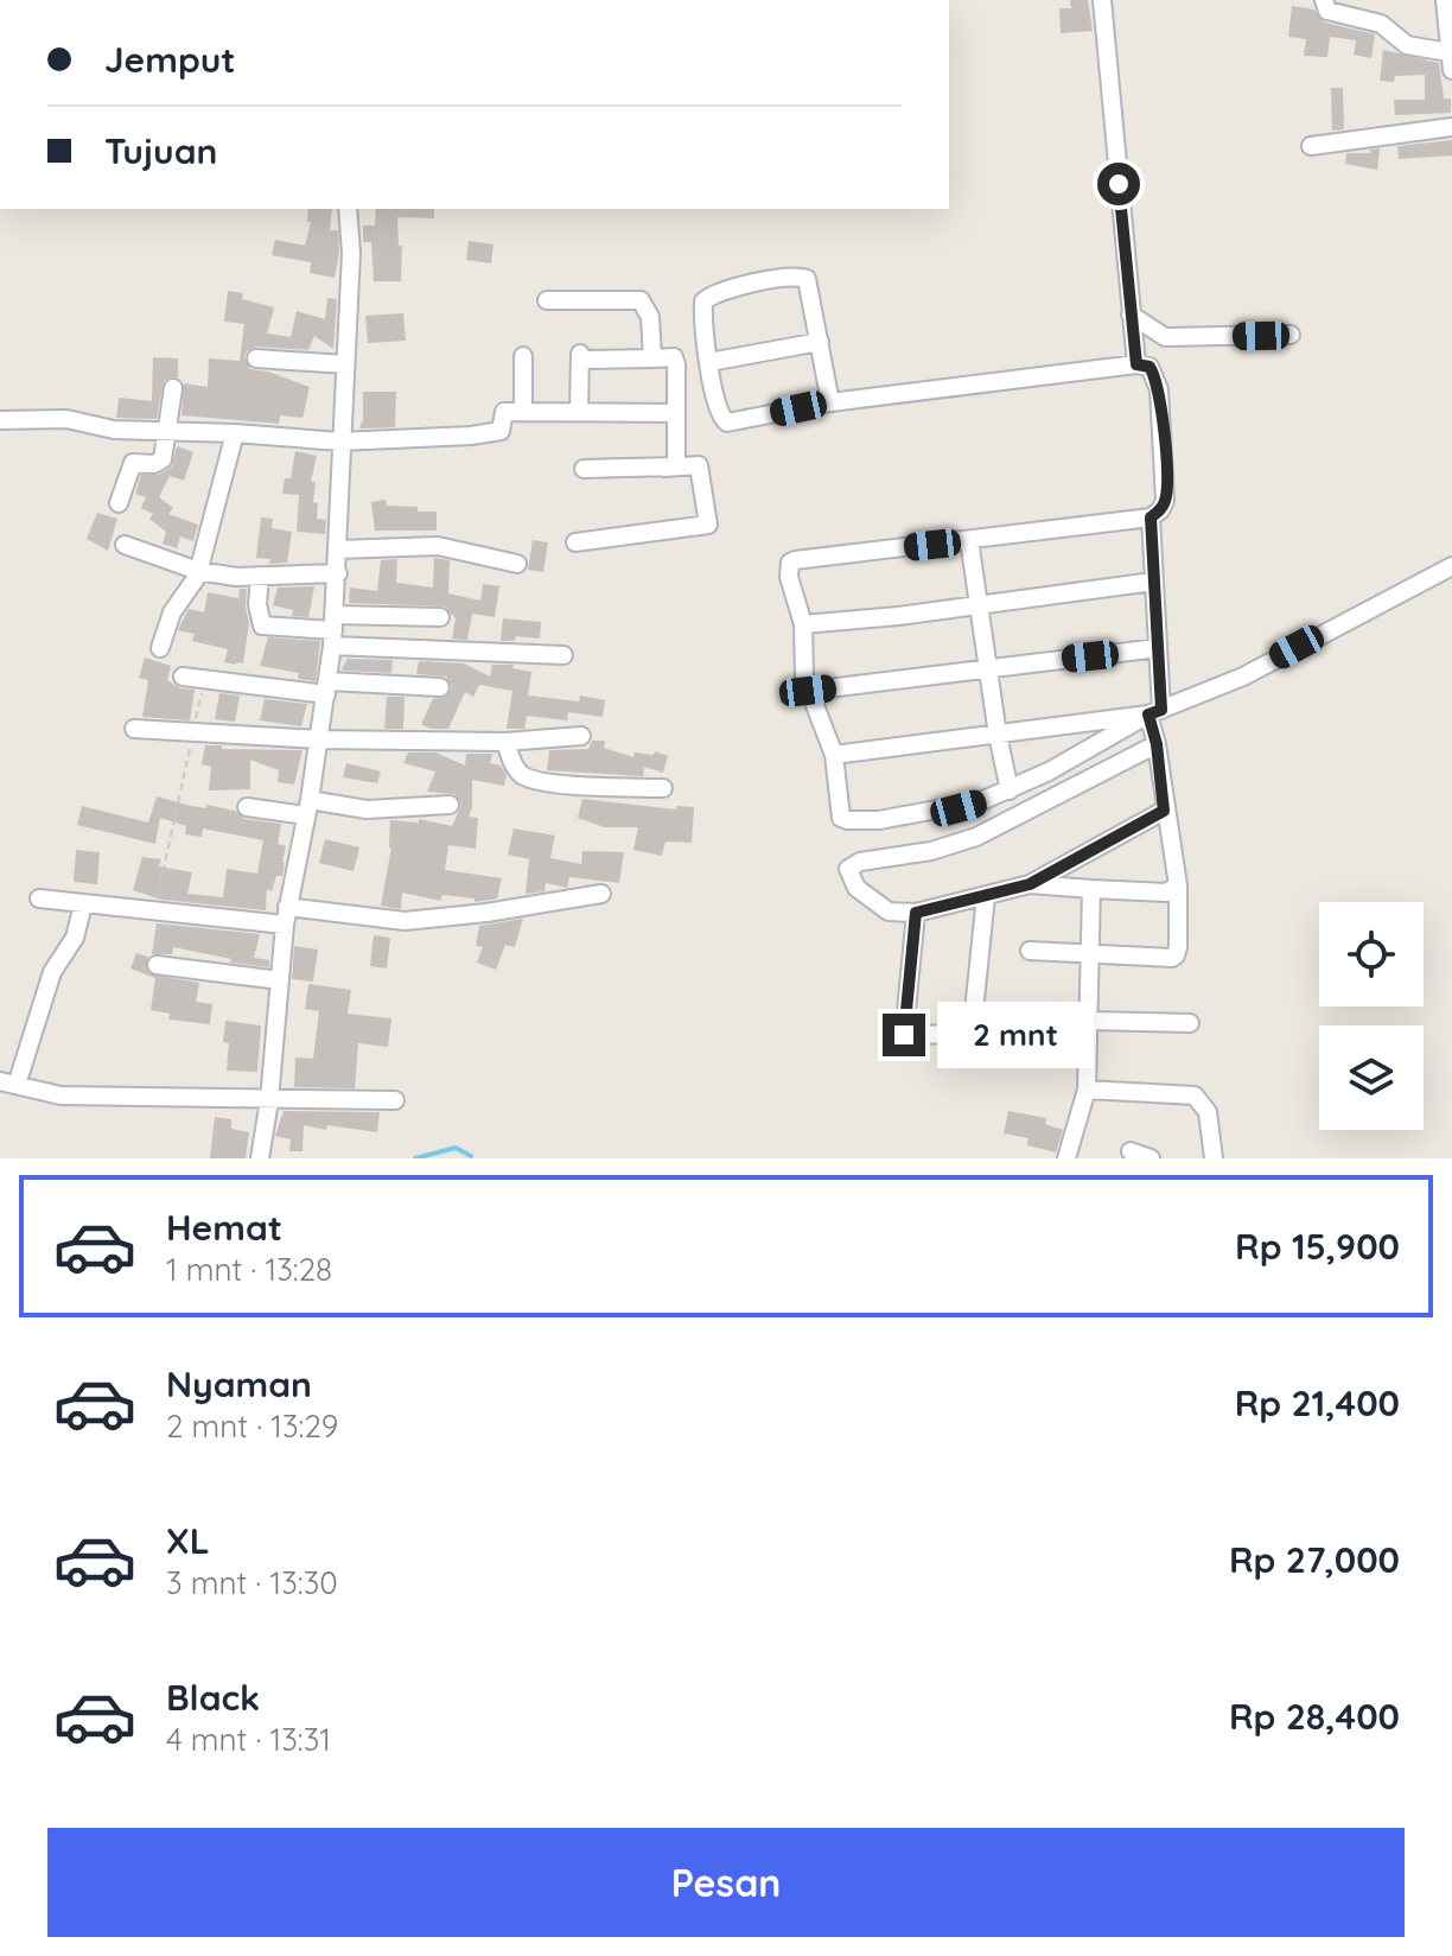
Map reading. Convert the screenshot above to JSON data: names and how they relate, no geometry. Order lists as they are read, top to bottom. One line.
{"page":{"banner":["Jemput","Tujuan"],"bubble":"2 mnt","list":[{"name":"Hemat","note":"1 mnt · 13:28","value":"Rp 15,900"},{"name":"Nyaman","note":"2 mnt · 13:29","value":"Rp 21,400"},{"name":"XL","note":"3 mnt · 13:30","value":"Rp 27,000"},{"name":"Black","note":"4 mnt · 13:31","value":"Rp 28,400"}],"buttons":"Pesan"}}
